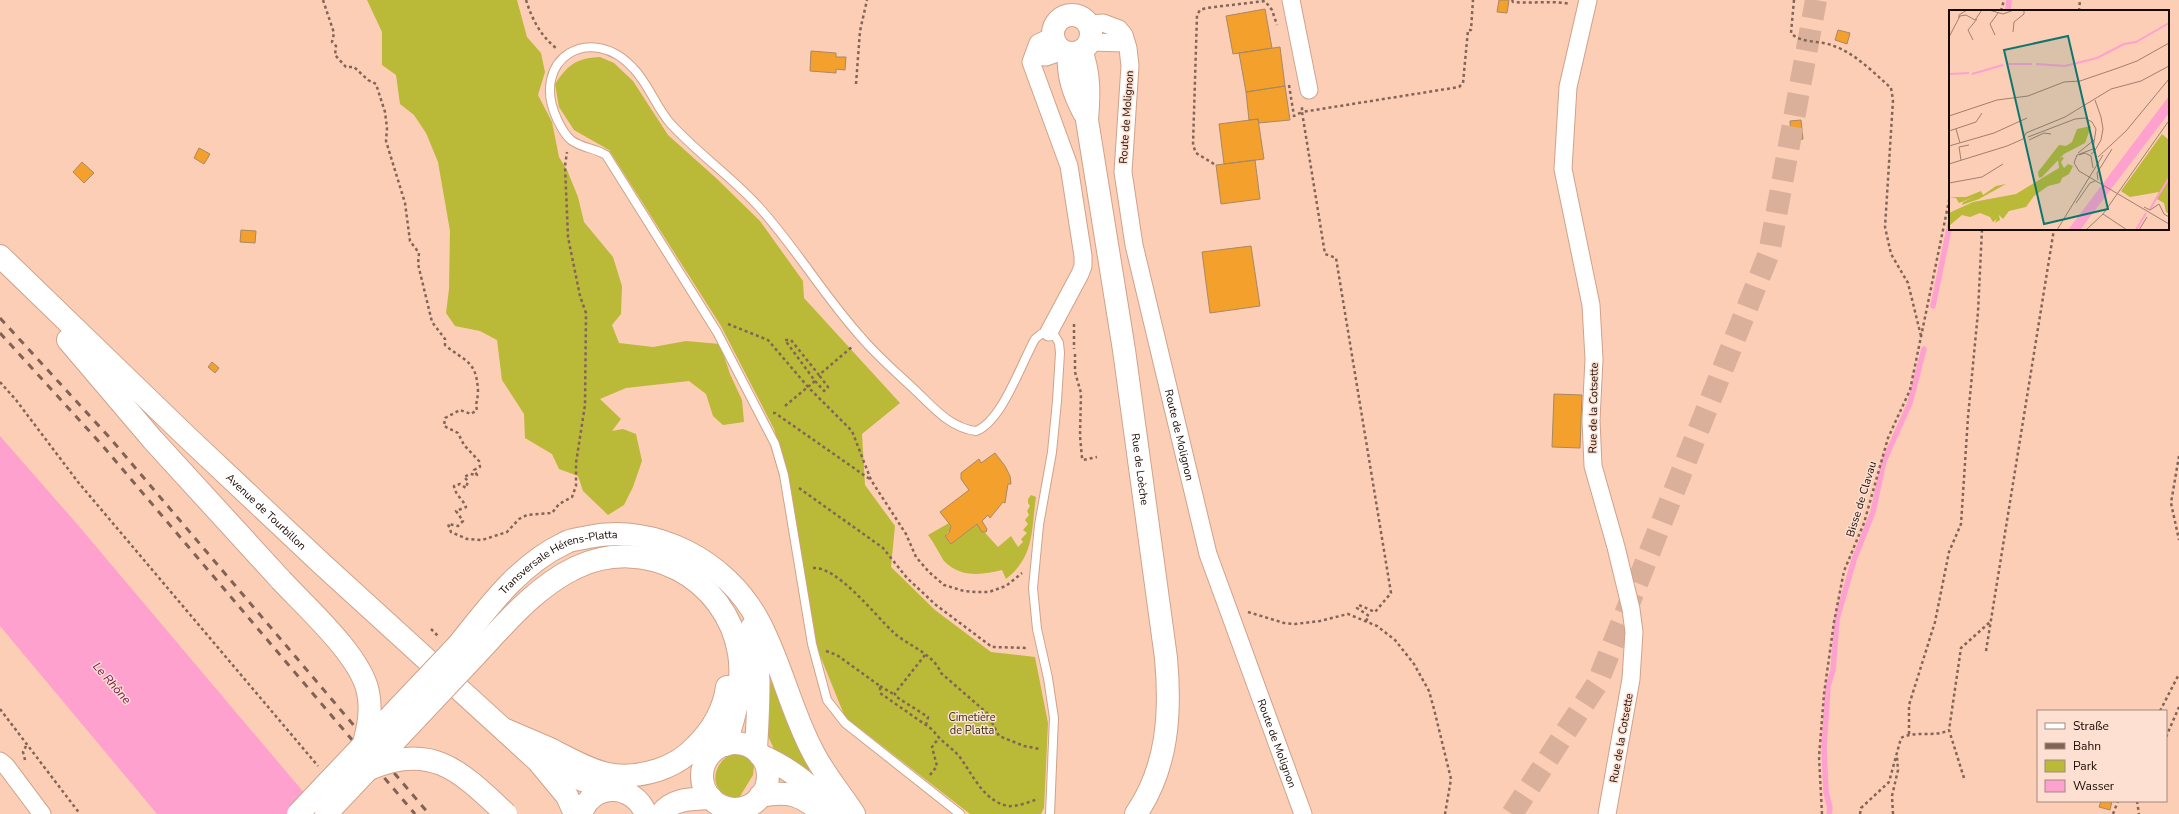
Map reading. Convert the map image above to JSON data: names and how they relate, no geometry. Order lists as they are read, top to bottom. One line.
{"streets":{"main road":["Rue de Loèche","Avenue de Tourbillon","Transversale Hérens-Platta"],"street":["Route de Molignon","Rue de la Cotsette"],"path":["Bisse de Clavau"]},"crossings":[["Route de Molignon","Rue de Loèche"]],"water":["Le Rhône"],"parks":["Cimetière de Platta"],"legend":["Straße","Bahn","Park","Wasser"]}
